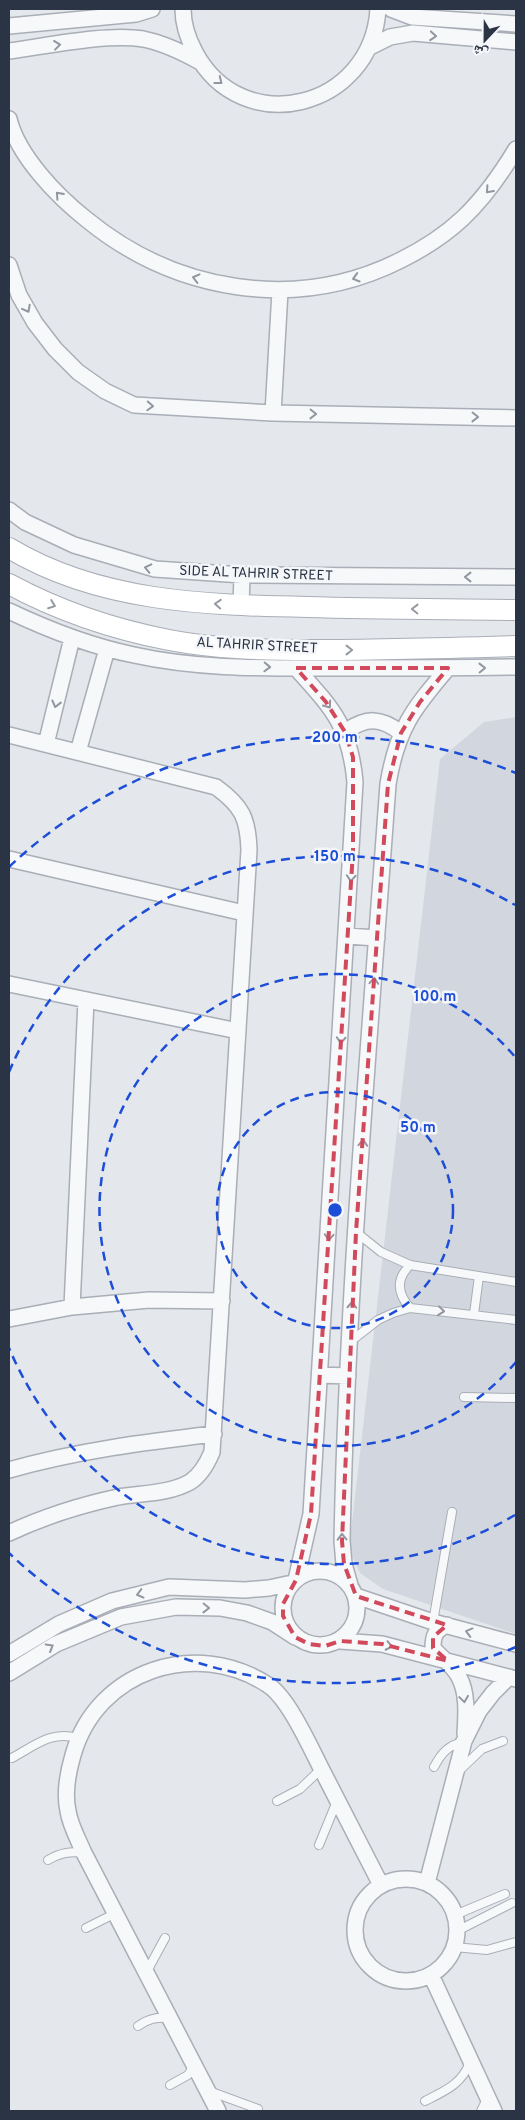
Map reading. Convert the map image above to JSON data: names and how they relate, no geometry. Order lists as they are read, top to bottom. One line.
{"streets":{"street":["SIDE AL TAHRIR STREET","AL TAHRIR STREET"]},"north":"bottom","rings":["200 m","150 m","100 m","50 m"]}
